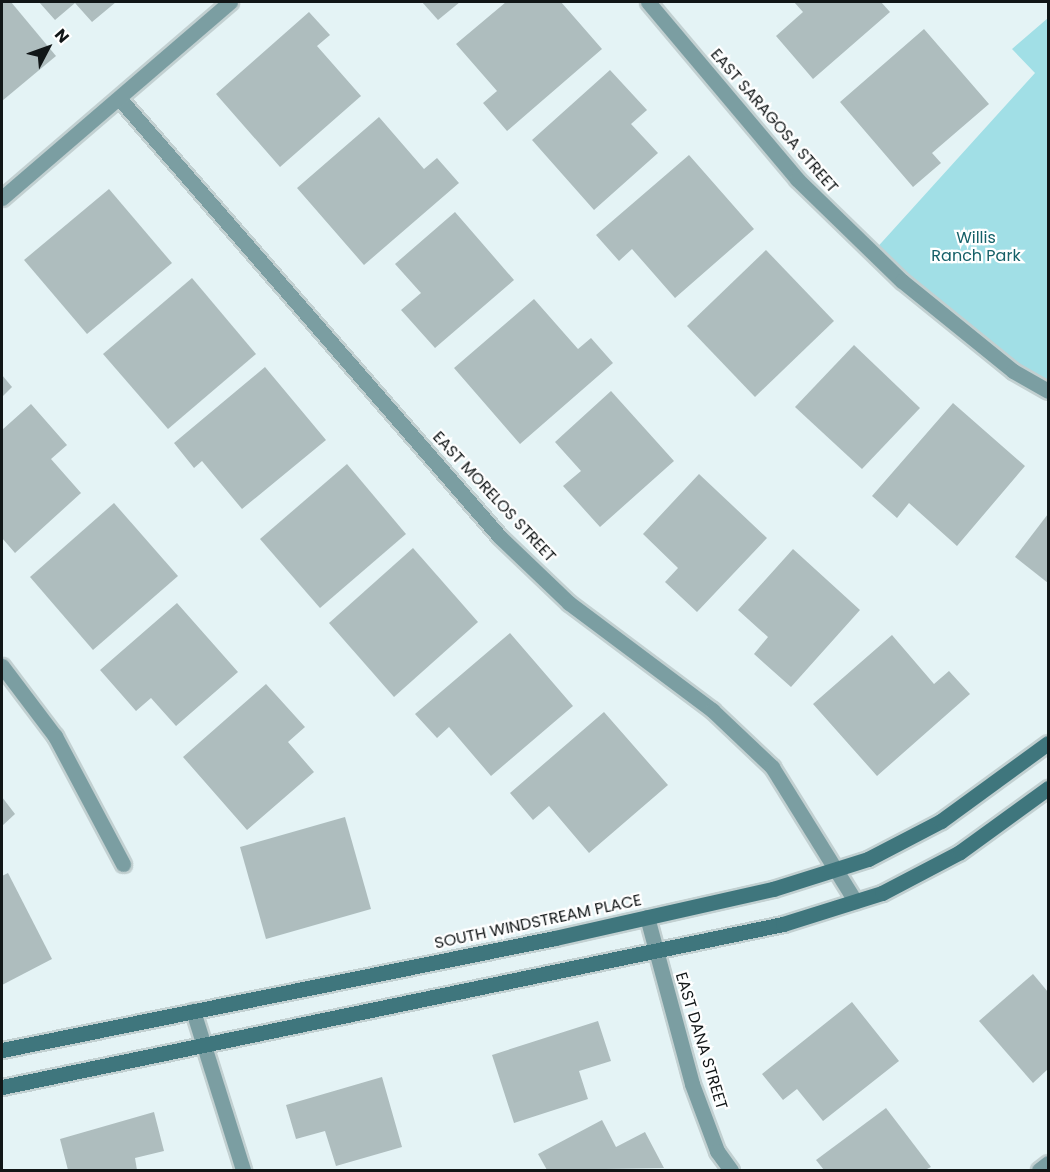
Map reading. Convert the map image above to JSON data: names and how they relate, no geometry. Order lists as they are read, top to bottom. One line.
{"streets":{"street":["EAST SARAGOSA STREET","EAST MORELOS STREET","SOUTH WINDSTREAM PLACE","EAST DANA STREET"]},"crossings":[["EAST MORELOS STREET","SOUTH WINDSTREAM PLACE"],["SOUTH WINDSTREAM PLACE","EAST DANA STREET"]],"parks":["Willis Ranch Park"],"north":"top right"}
